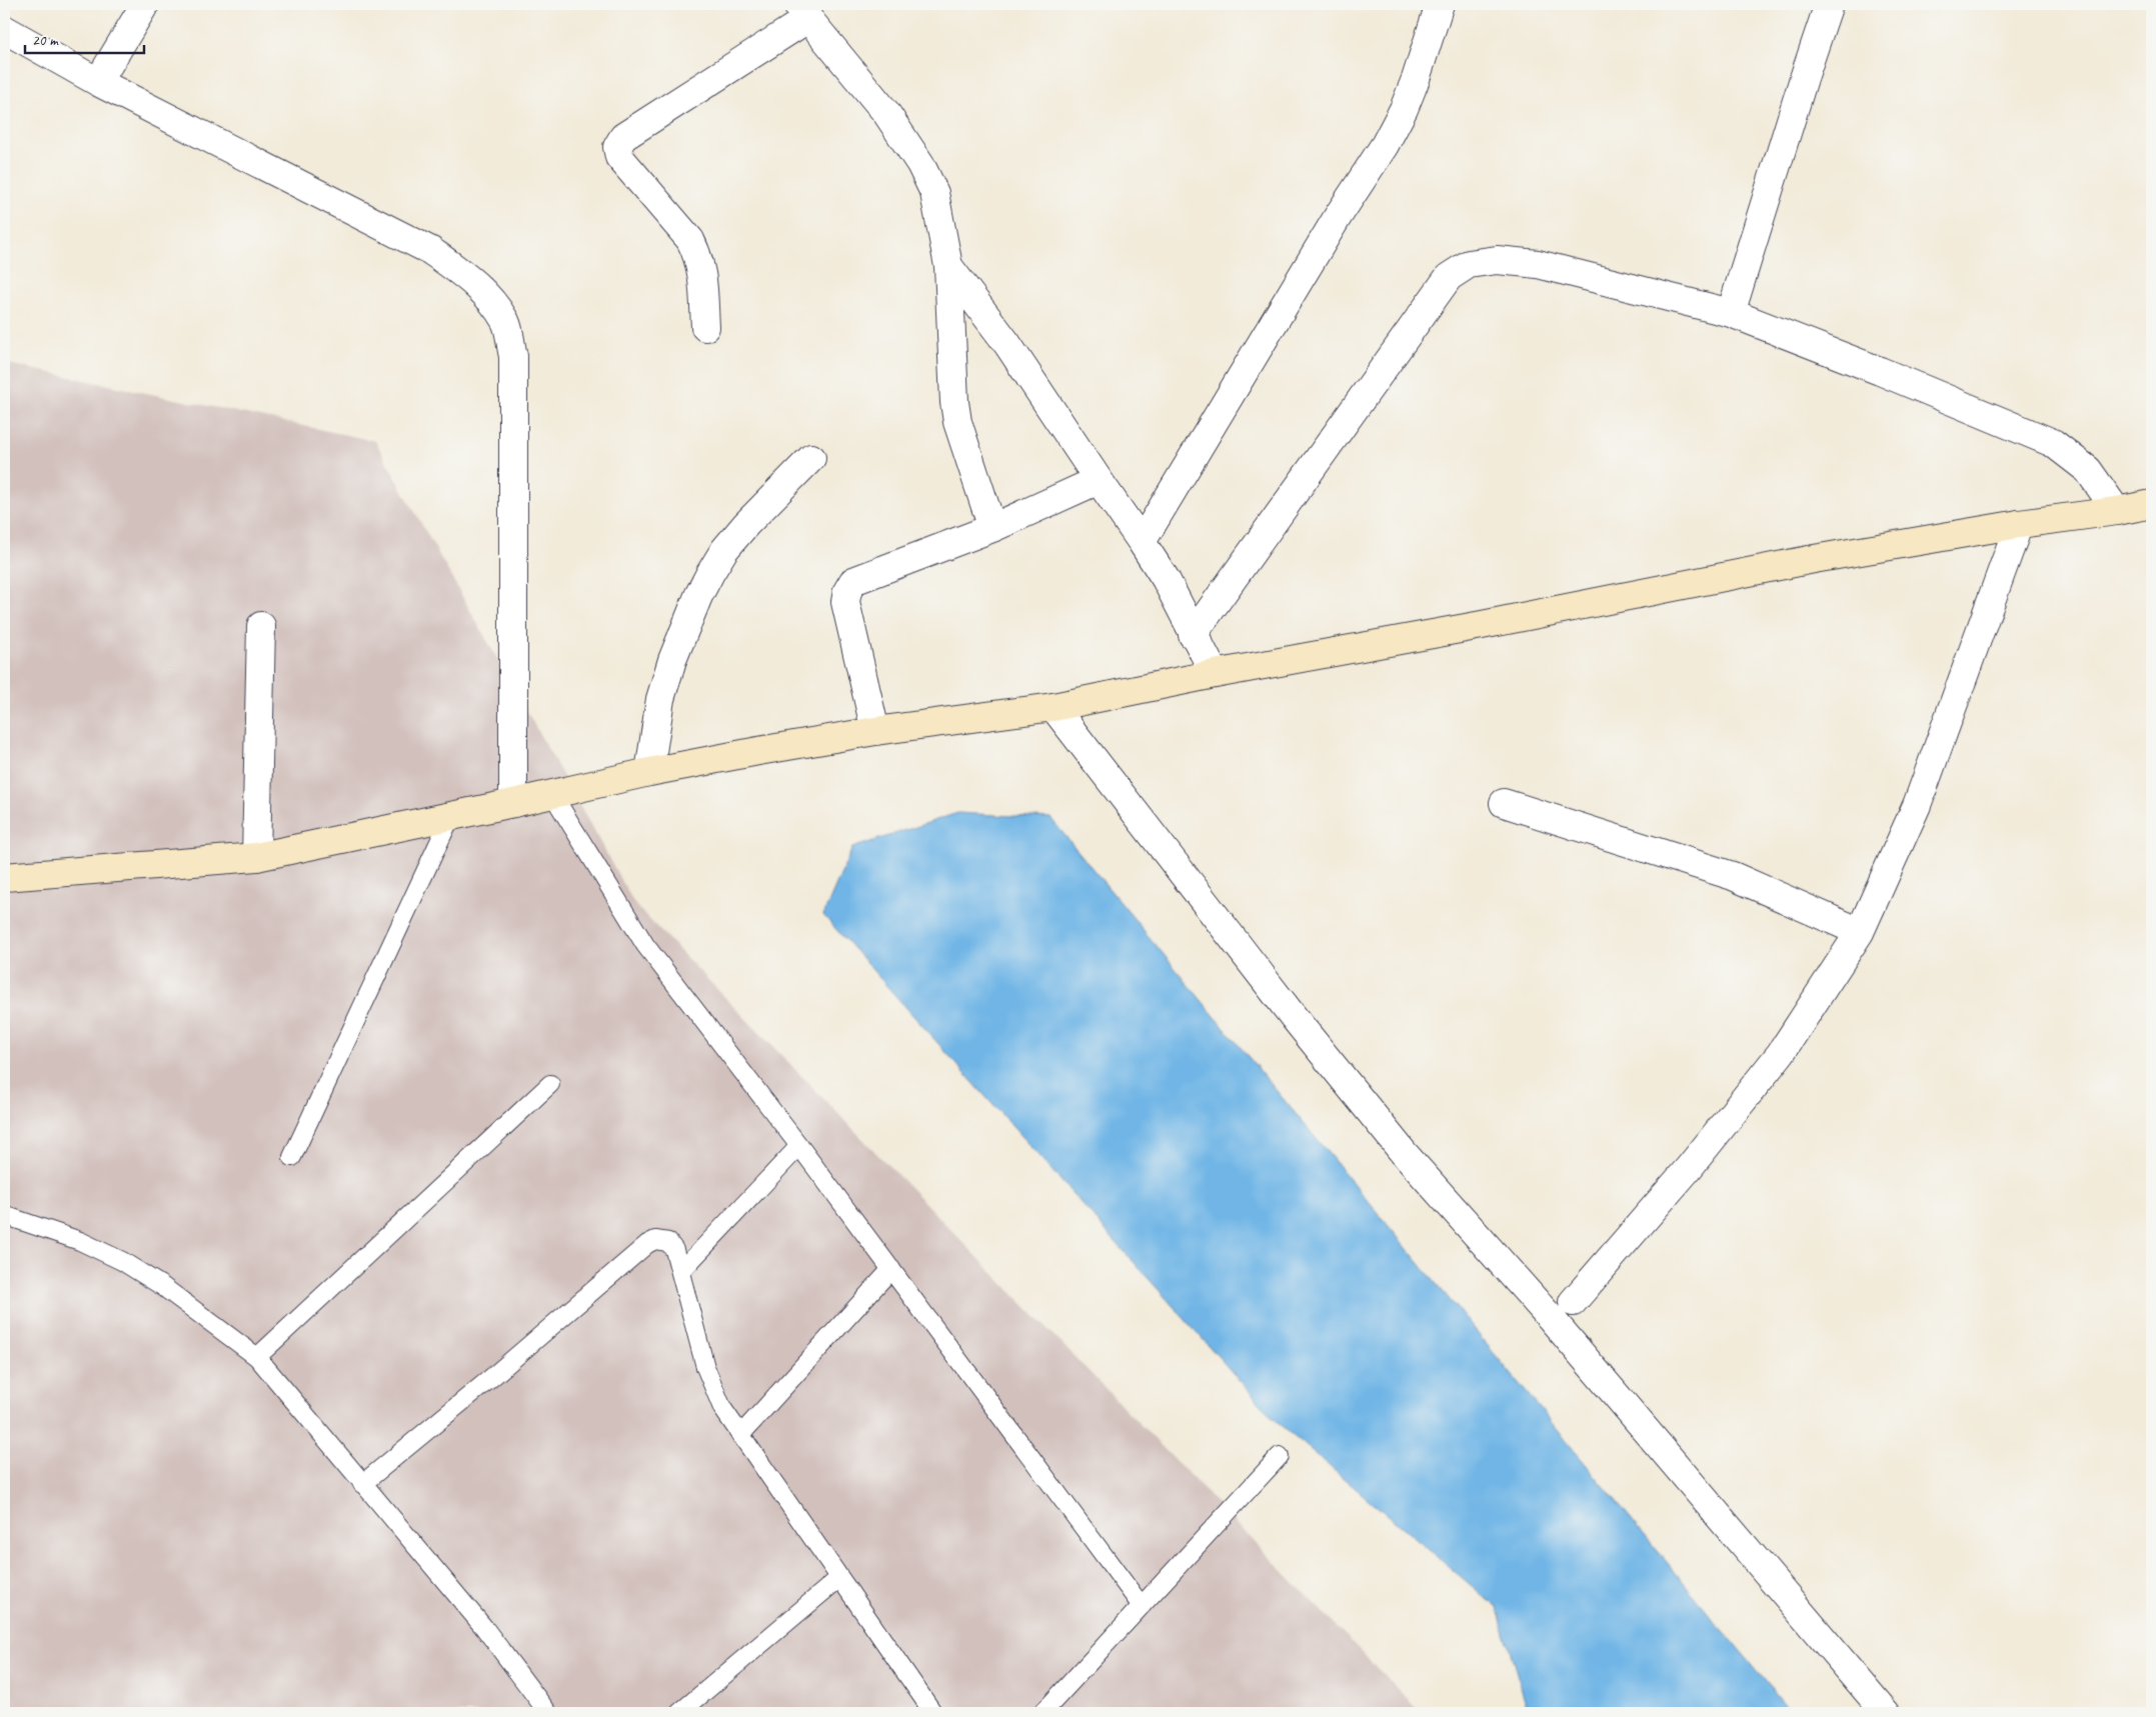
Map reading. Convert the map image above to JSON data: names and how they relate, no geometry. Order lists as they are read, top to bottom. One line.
{"scale_bar":"20 m"}
